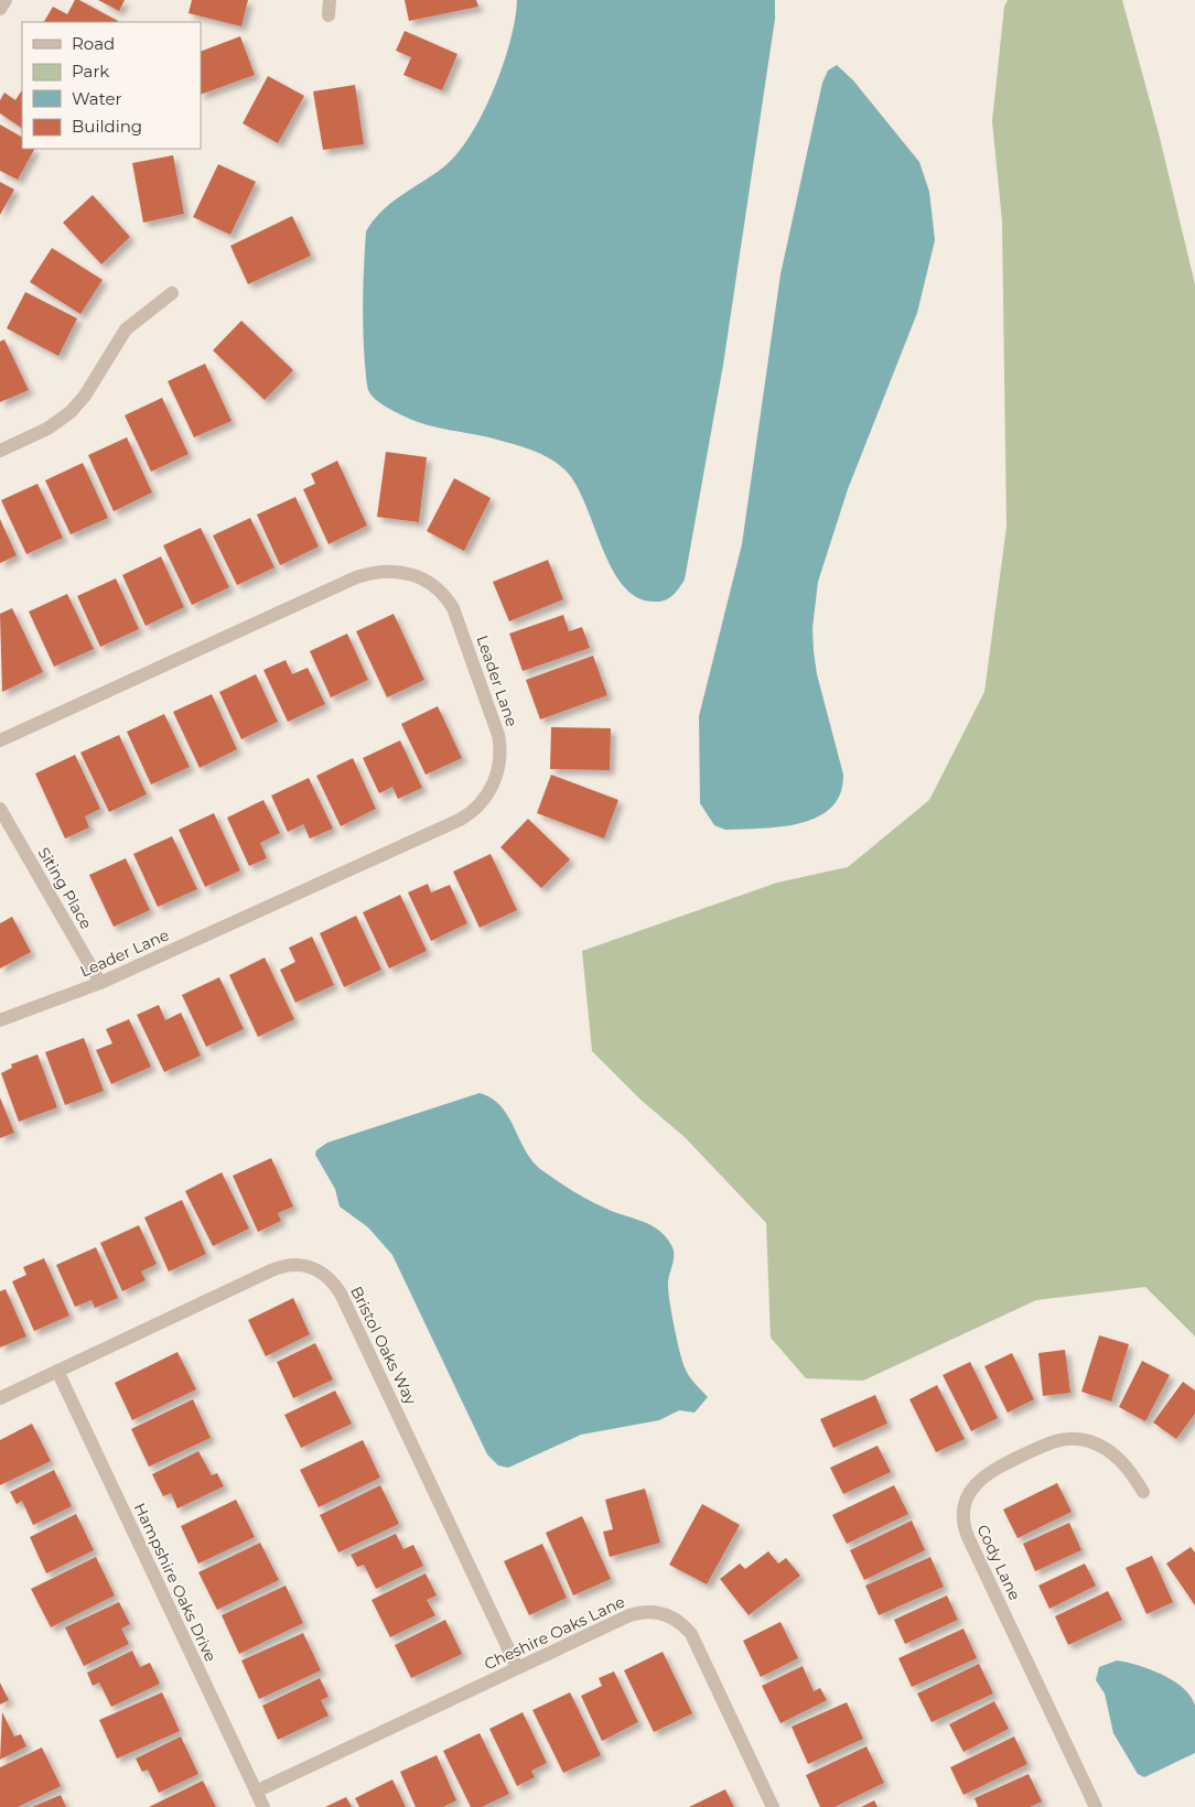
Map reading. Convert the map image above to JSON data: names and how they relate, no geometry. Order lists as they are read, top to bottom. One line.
{"streets":{"street":["Leader Lane","Siting Place","Bristol Oaks Way","Cody Lane","Hampshire Oaks Drive","Cheshire Oaks Lane"]},"crossings":[["Leader Lane","Siting Place"],["Bristol Oaks Way","Hampshire Oaks Drive"],["Bristol Oaks Way","Cheshire Oaks Lane"],["Hampshire Oaks Drive","Cheshire Oaks Lane"]],"legend":["Road","Park","Water","Building"]}
